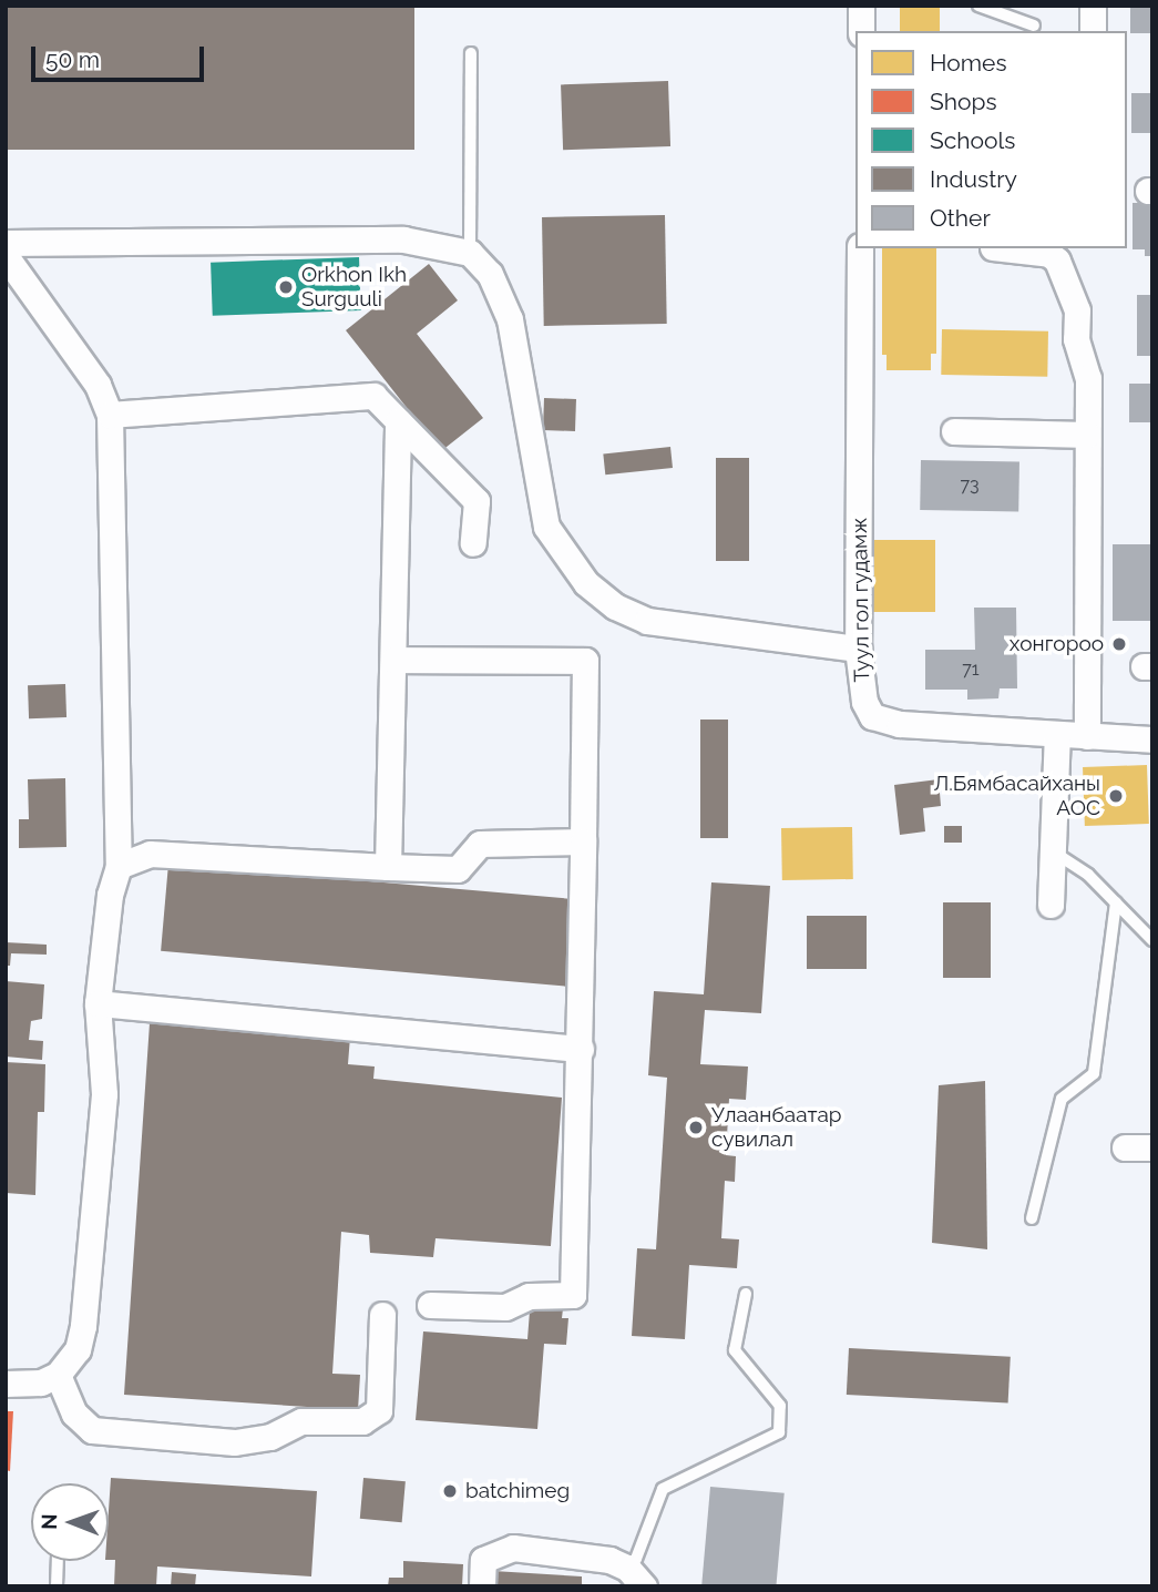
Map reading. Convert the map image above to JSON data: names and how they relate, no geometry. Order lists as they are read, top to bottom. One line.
{"streets":{"street":["Туул гол гудамж"]},"places":["Orkhon Ikh Surguuli","хонгороо","Л.Бямбасайханы АОС","Улаанбаатар сувилал","batchimeg"],"house_numbers":["73","71"],"legend":["Homes","Shops","Schools","Industry","Other"],"scale_bar":"50 m","north":"left"}
